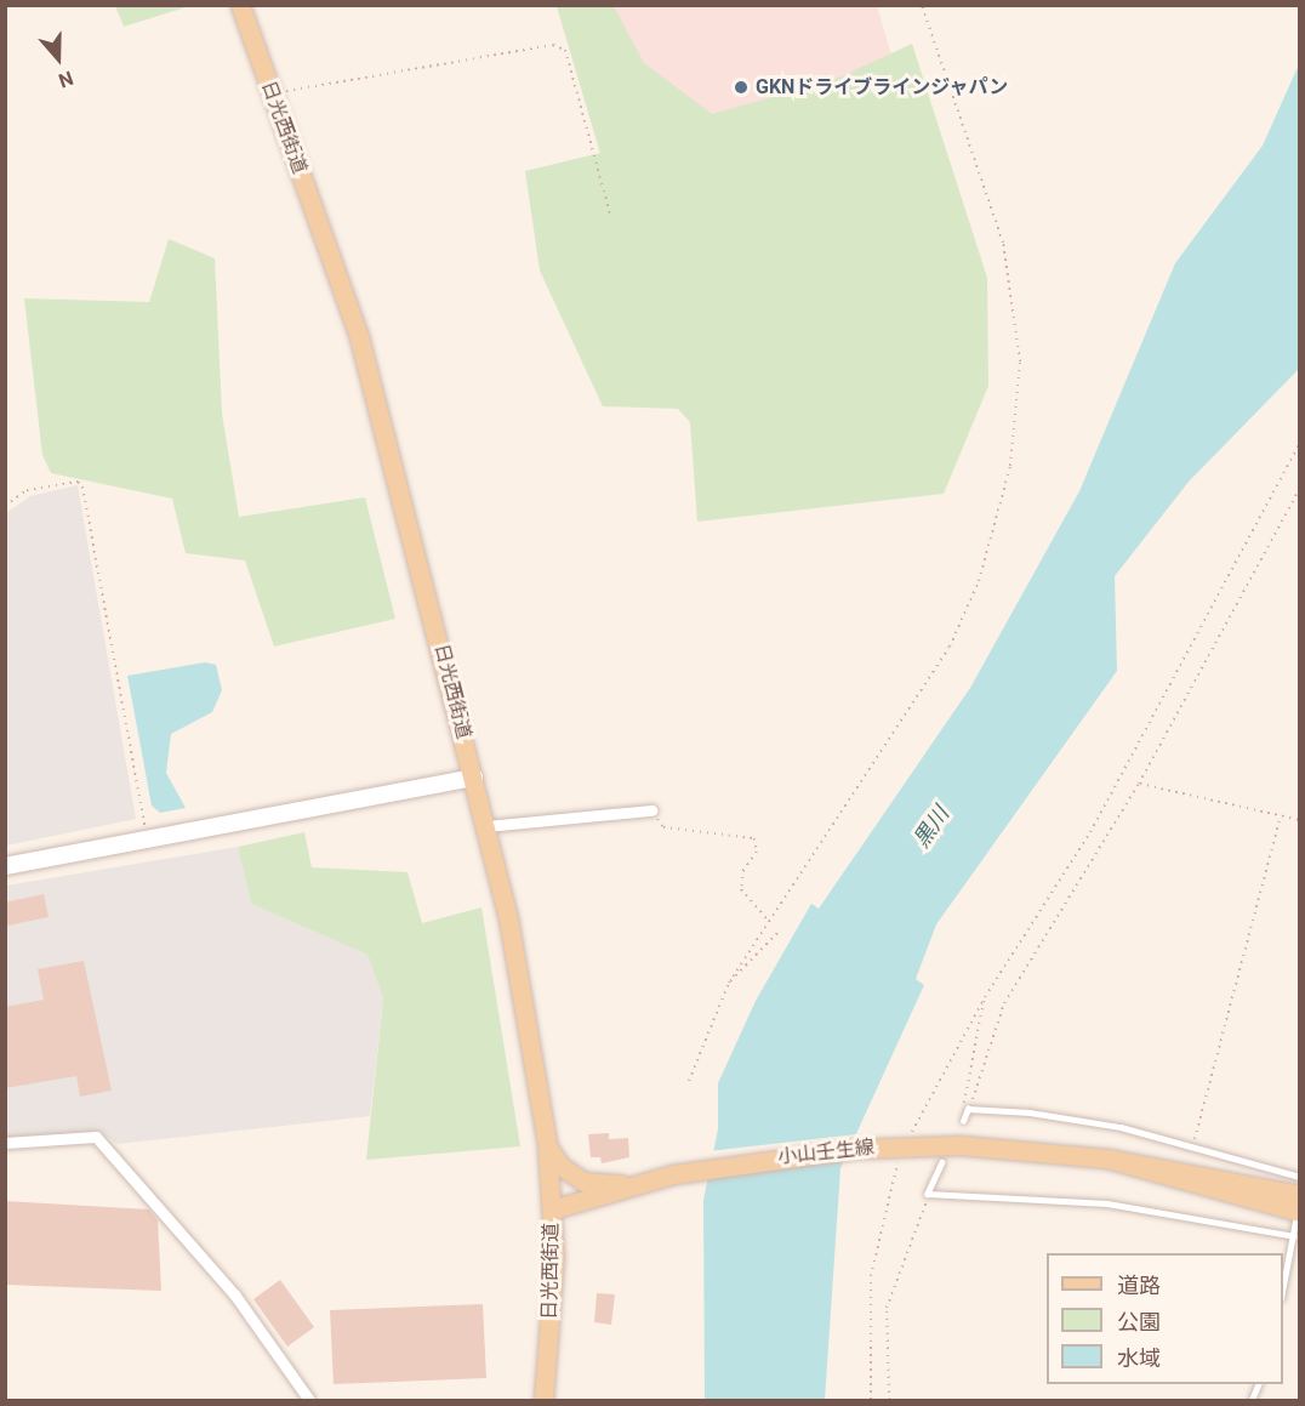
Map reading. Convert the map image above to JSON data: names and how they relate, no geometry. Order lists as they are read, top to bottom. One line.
{"streets":{"main road":["日光西街道","小山壬生線"]},"crossings":[["日光西街道","小山壬生線"]],"water":["黒川"],"places":["GKNドライブラインジャパン"],"legend":["道路","公園","水域"],"north":"bottom"}
